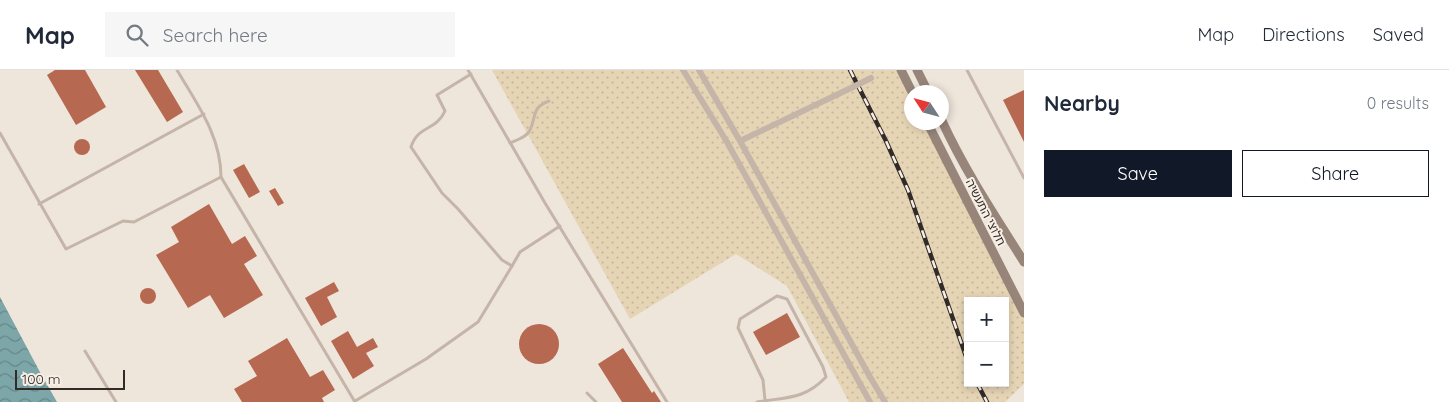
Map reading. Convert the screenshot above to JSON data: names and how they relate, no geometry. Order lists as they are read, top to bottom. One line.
{"streets":{"street":["חלוצי התעשיה"]},"scale_bar":"100 m","north":"top left","page":{"header":"Map","search":"Search here","nav":["Map","Directions","Saved"],"heading":["Nearby","0 results"],"buttons":["Save","Share"],"map_buttons":["+","−"],"scale":"100 m"}}
